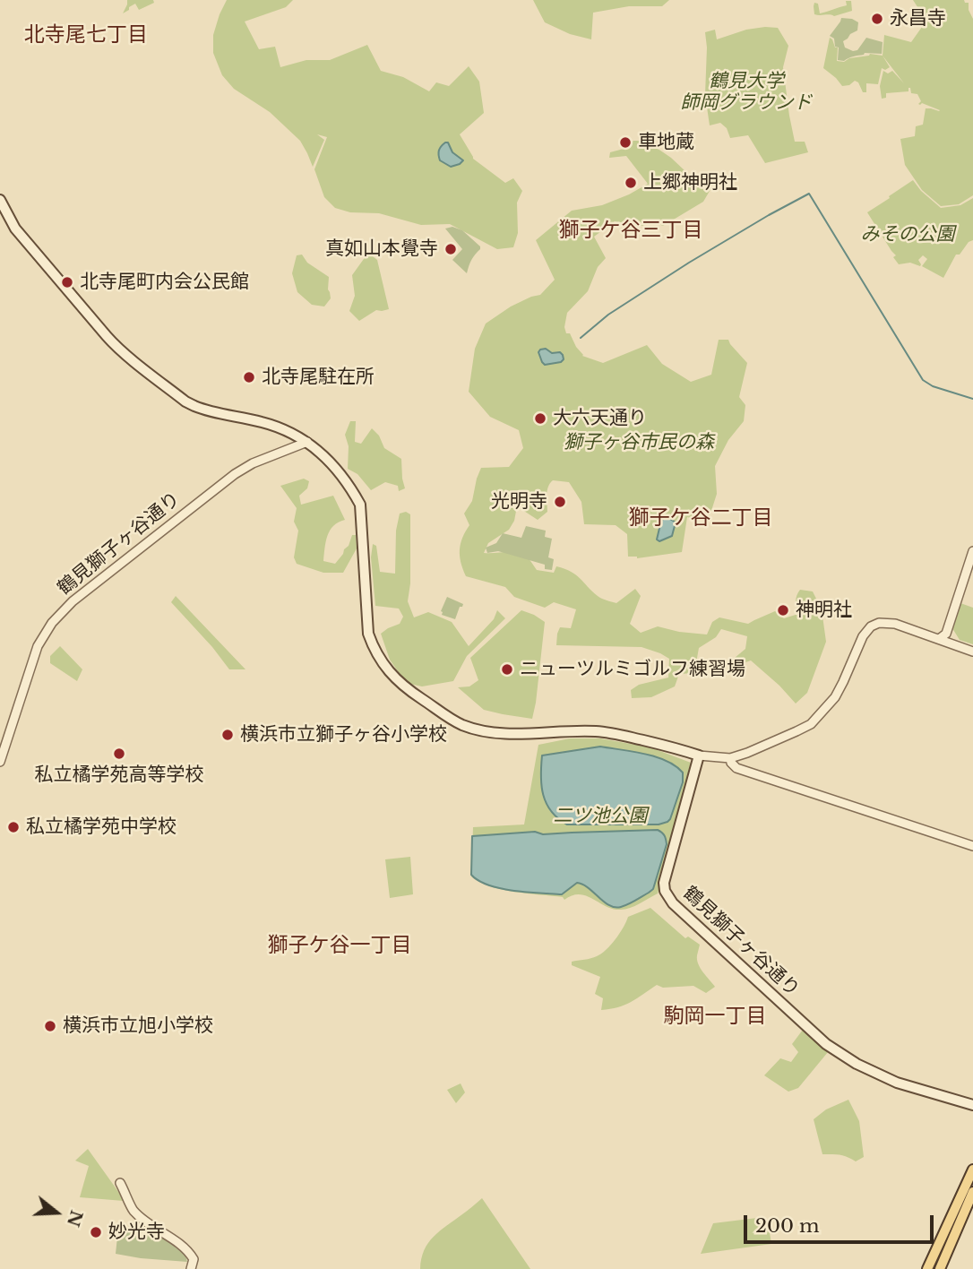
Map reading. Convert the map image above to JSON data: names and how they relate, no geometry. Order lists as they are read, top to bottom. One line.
{"streets":{"main road":["鶴見獅子ヶ谷通り"]},"districts":["北寺尾七丁目","獅子ケ谷三丁目","獅子ケ谷二丁目","獅子ケ谷一丁目","駒岡一丁目"],"parks":["鶴見大学 師岡グラウンド","みその公園","獅子ヶ谷市民の森","二ツ池公園"],"places":["永昌寺","車地蔵","上郷神明社","真如山本覺寺","北寺尾町内会公民館","北寺尾駐在所","大六天通り","光明寺","神明社","ニューツルミゴルフ練習場","横浜市立獅子ヶ谷小学校","私立橘学苑高等学校","私立橘学苑中学校","横浜市立旭小学校","妙光寺"],"scale_bar":"200 m","north":"right"}
